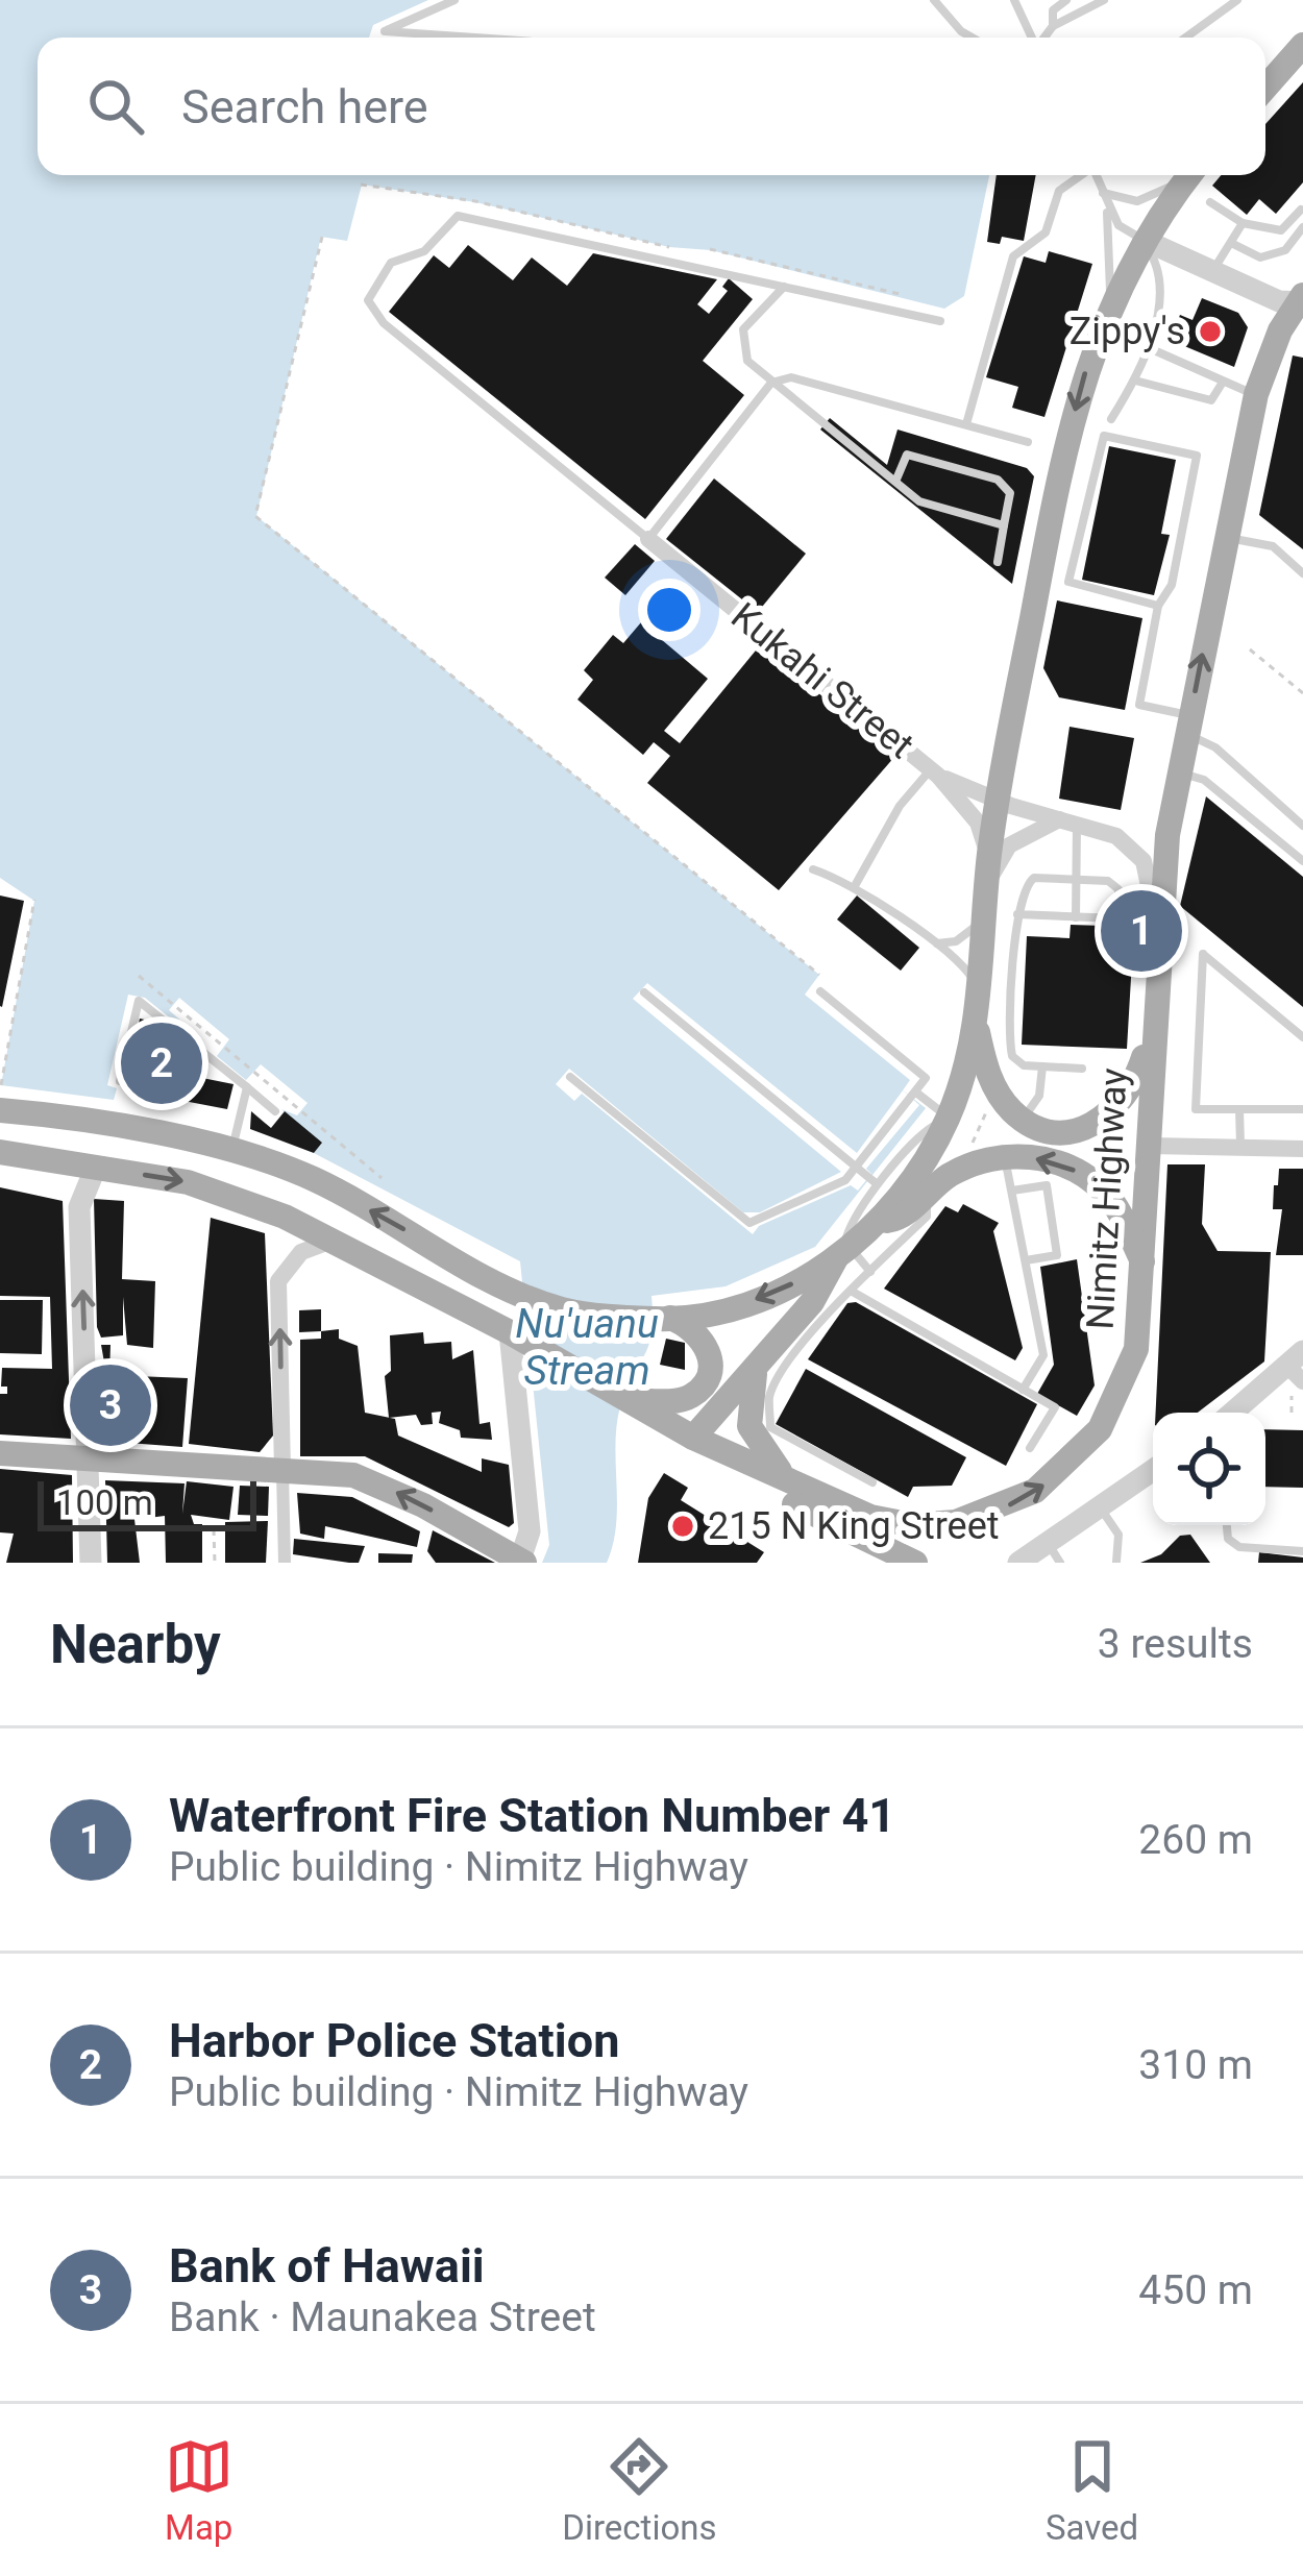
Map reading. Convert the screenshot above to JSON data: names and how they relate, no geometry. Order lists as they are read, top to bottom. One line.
{"streets":{"main road":["Nimitz Highway"],"street":["Kukahi Street"]},"crossings":[["Kukahi Street","Nimitz Highway"]],"water":["Nu'uanu Stream"],"places":["Zippy's","215 N King Street"],"scale_bar":"100 m","page":{"search":"Search here","pins":["1","2","3"],"scale":"100 m","heading":["Nearby","3 results"],"list":[{"mark":"1","name":"Waterfront Fire Station Number 41","note":"Public building · Nimitz Highway","value":"260 m"},{"mark":"2","name":"Harbor Police Station","note":"Public building · Nimitz Highway","value":"310 m"},{"mark":"3","name":"Bank of Hawaii","note":"Bank · Maunakea Street","value":"450 m"}],"nav":["Map","Directions","Saved"]}}
